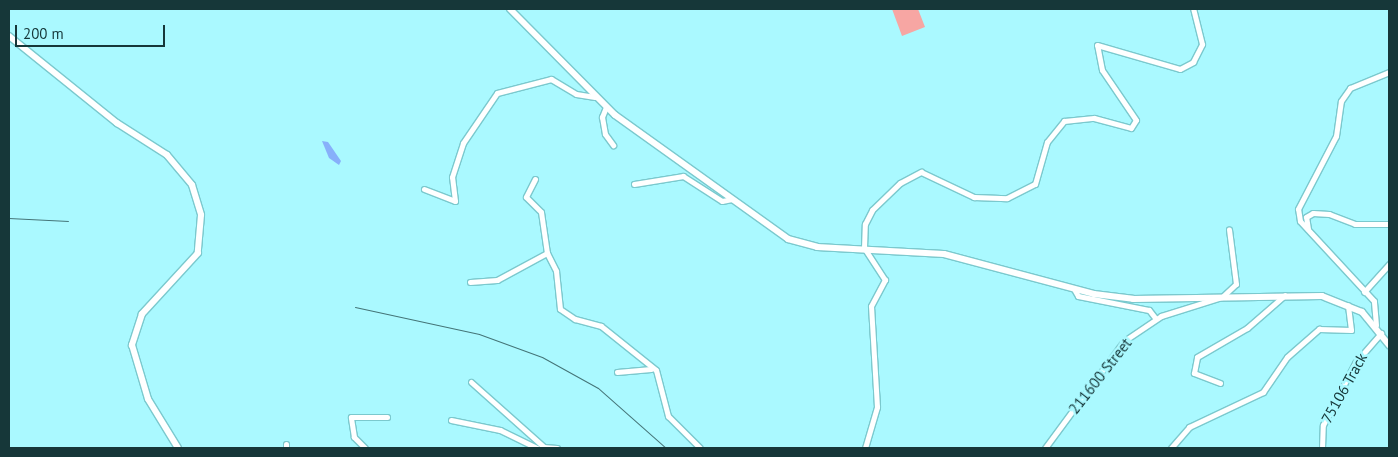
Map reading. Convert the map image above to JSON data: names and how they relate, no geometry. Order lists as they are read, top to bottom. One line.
{"streets":{"street":["211600 Street","75106 Track"]},"scale_bar":"200 m"}
